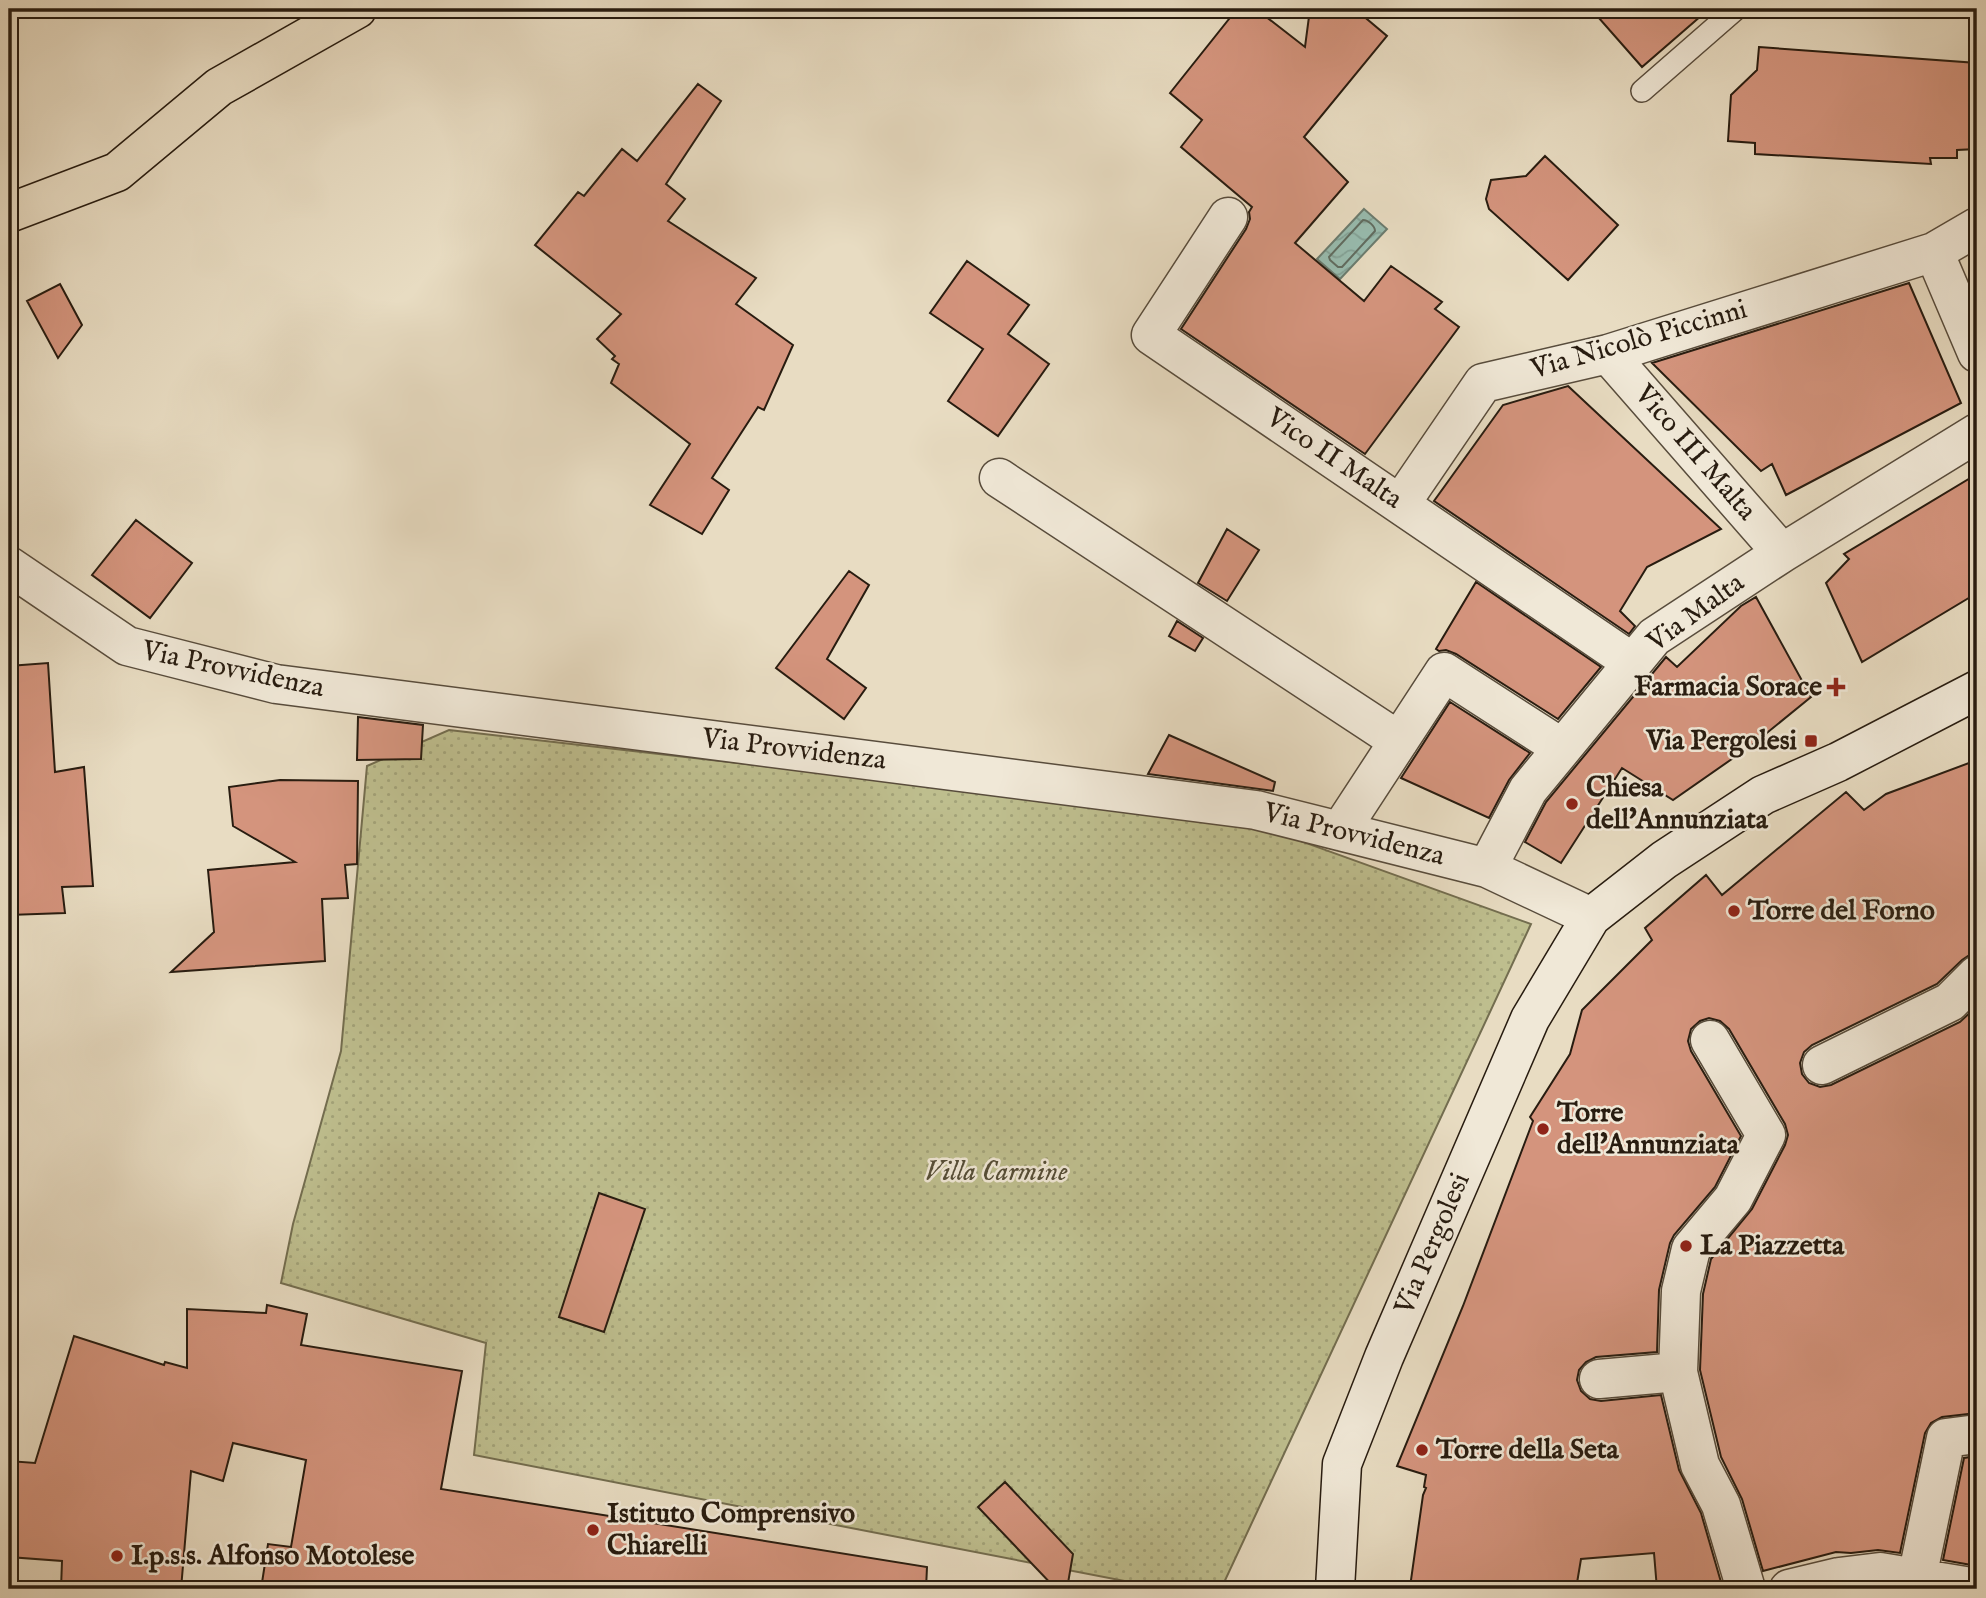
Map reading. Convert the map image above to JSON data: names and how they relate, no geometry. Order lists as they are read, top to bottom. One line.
{"streets":{"street":["Via Nicolò Piccinni","Vico III Malta","Vico II Malta","Via Malta","Via Provvidenza","Via Pergolesi"]},"crossings":[["Via Nicolò Piccinni","Vico III Malta"],["Via Nicolò Piccinni","Vico II Malta"],["Vico III Malta","Via Malta"],["Vico II Malta","Via Malta"],["Via Malta","Via Provvidenza"],["Via Provvidenza","Via Pergolesi"]],"parks":["Villa Carmine"],"places":{"health":["Farmacia Sorace"],"transit":["Via Pergolesi"],"other":["Chiesa dell'Annunziata","Torre del Forno","Torre dell'Annunziata","La Piazzetta","Torre della Seta","Istituto Comprensivo Chiarelli","I.p.s.s. Alfonso Motolese"]}}
